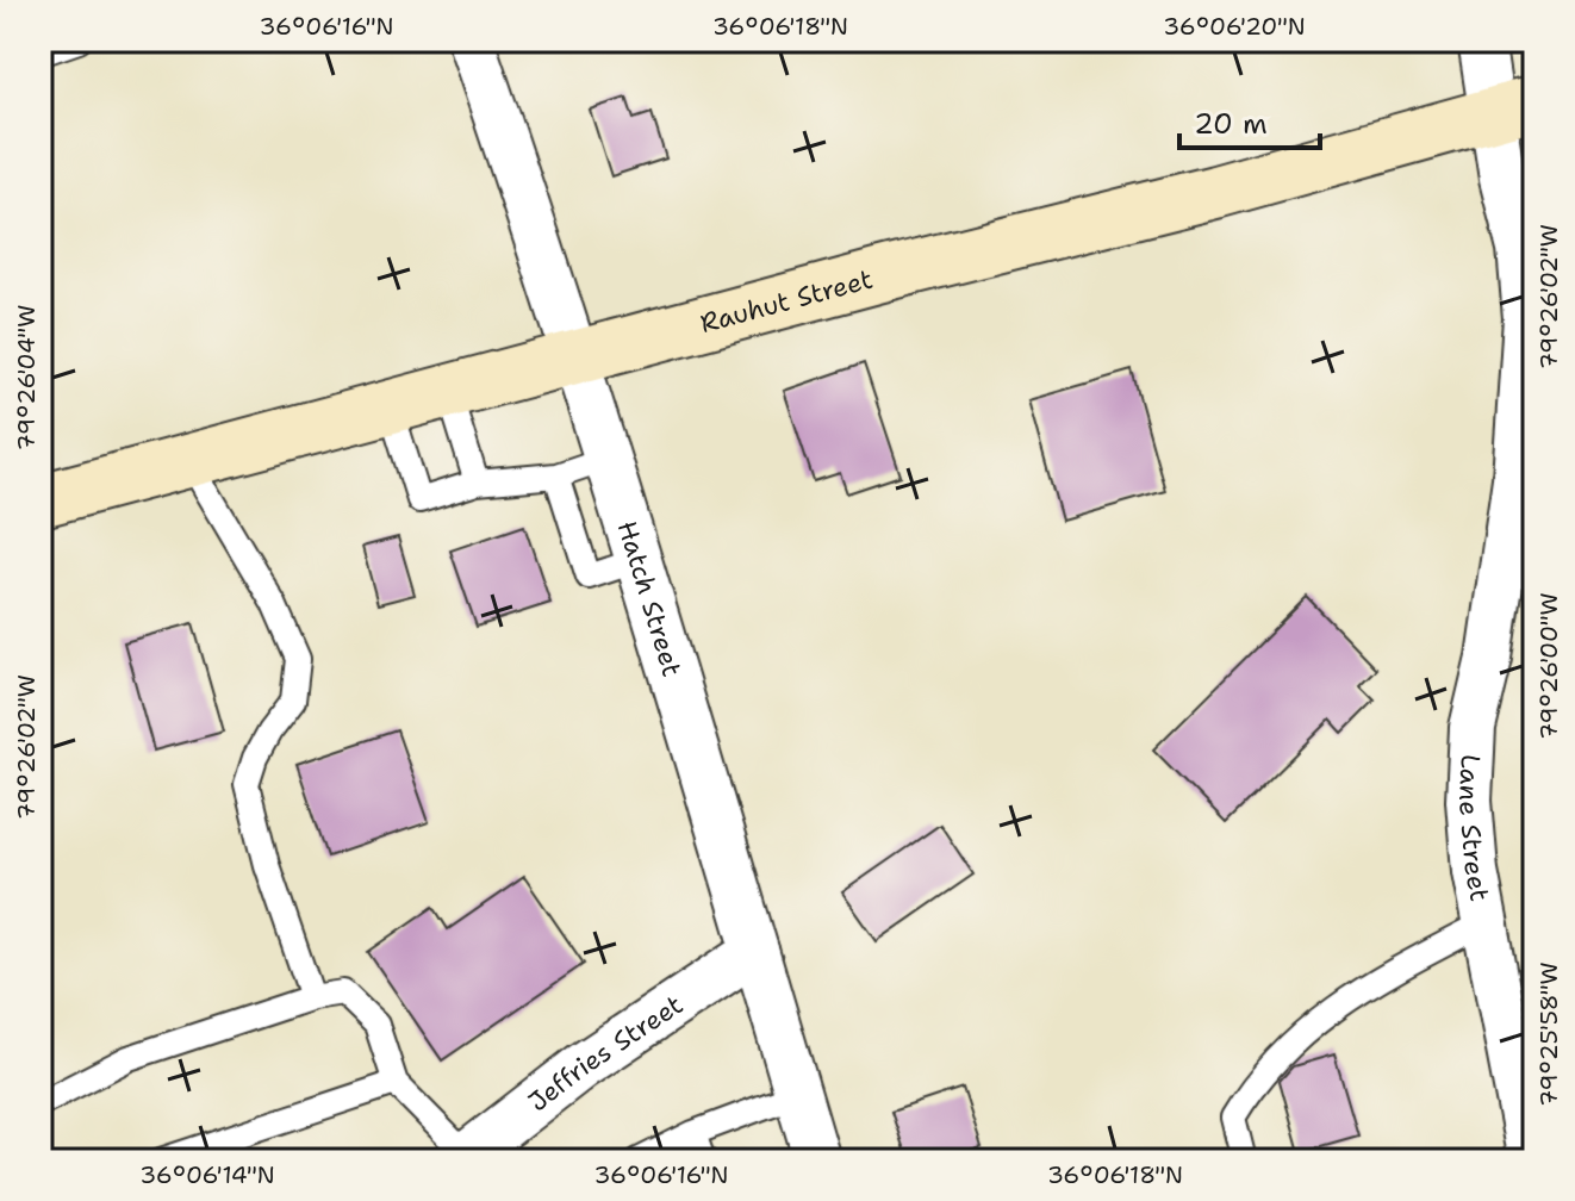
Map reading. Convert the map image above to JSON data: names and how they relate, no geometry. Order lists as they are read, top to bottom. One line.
{"streets":{"main road":["Rauhut Street"],"street":["Hatch Street","Lane Street","Jeffries Street"]},"crossings":[["Rauhut Street","Hatch Street"],["Rauhut Street","Lane Street"],["Hatch Street","Jeffries Street"]],"scale_bar":"20 m","coordinates":["36°06'16\"N","36°06'18\"N","36°06'20\"N","79°26'02\"W","79°26'04\"W","79°26'00\"W","79°25'58\"W","36°06'14\"N"]}
